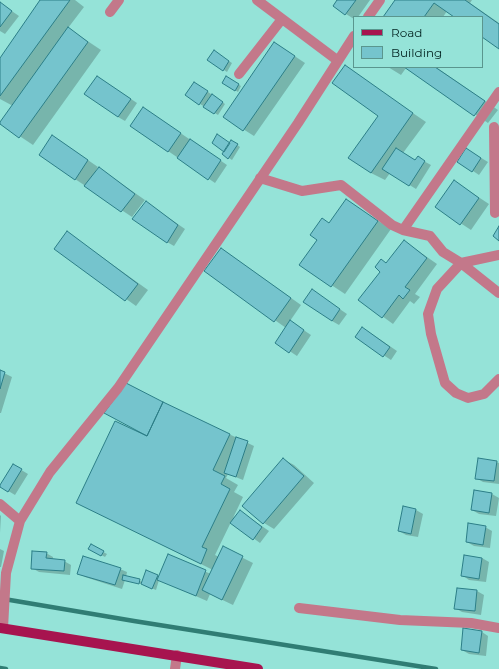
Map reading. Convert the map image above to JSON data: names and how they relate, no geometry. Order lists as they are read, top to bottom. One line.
{"legend":["Road","Building"]}
